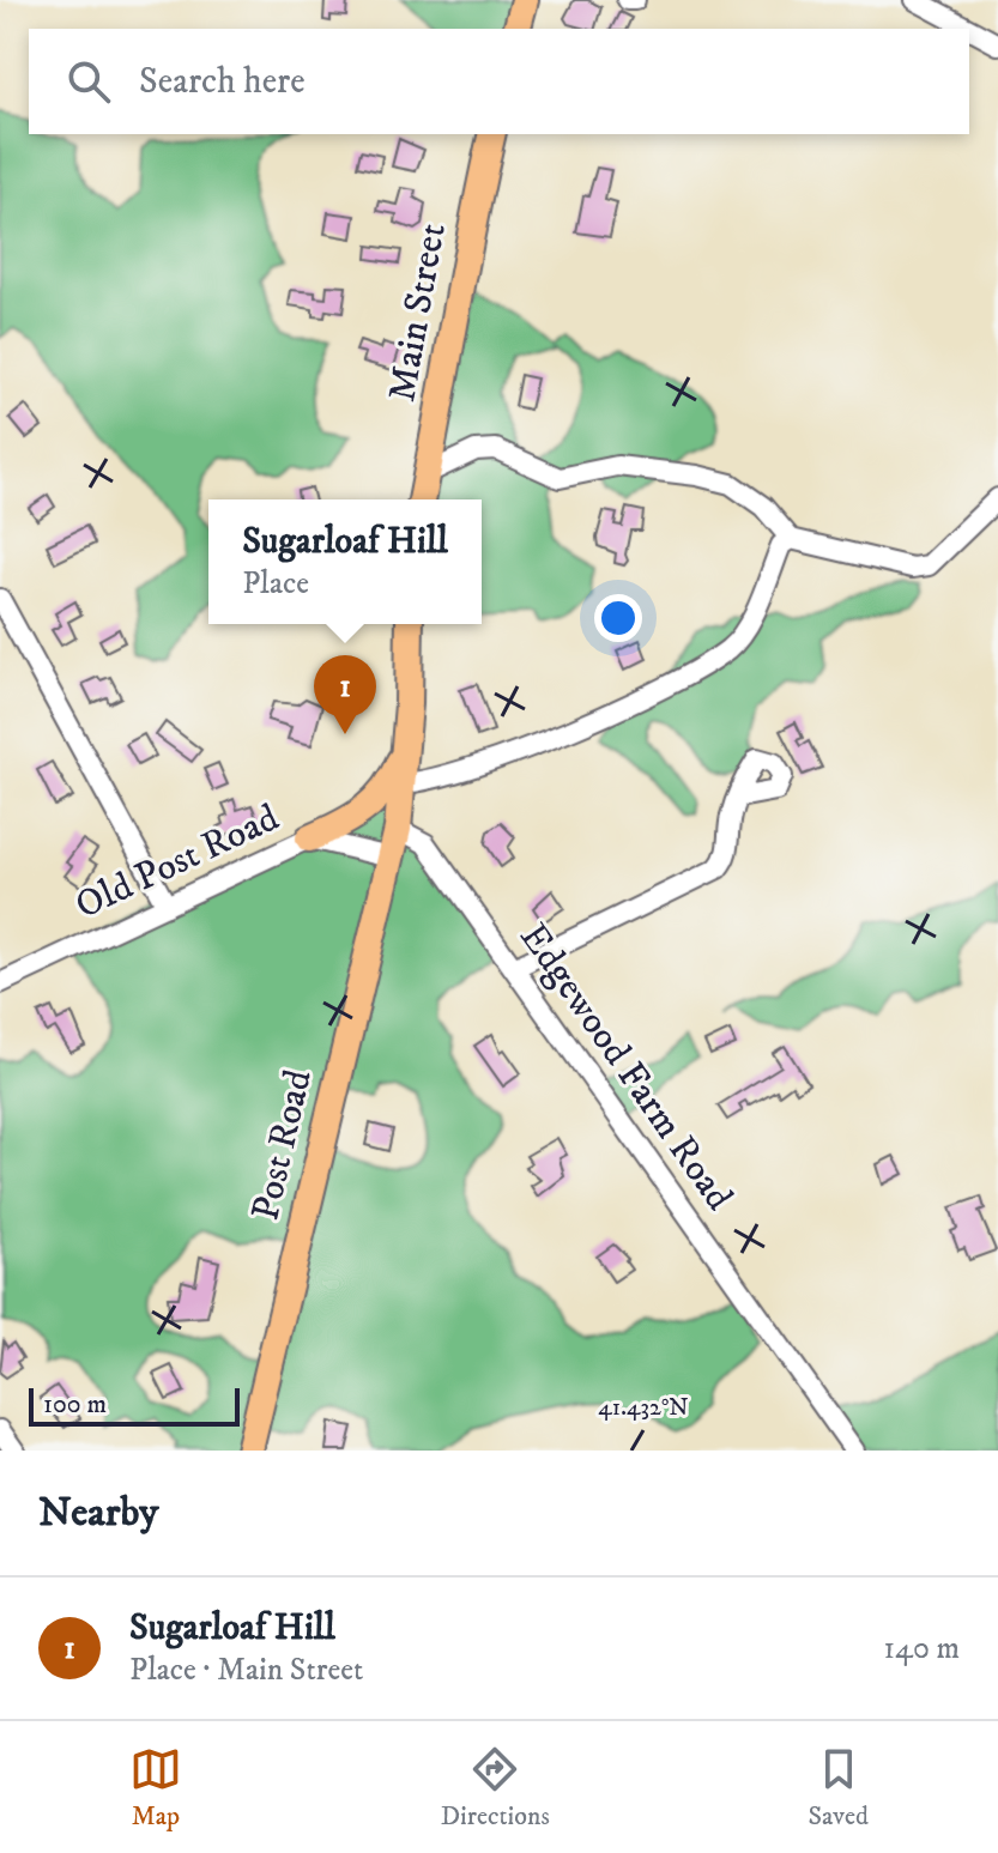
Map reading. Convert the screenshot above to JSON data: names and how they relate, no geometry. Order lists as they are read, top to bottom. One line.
{"streets":{"main road":["Main Street","Post Road"],"street":["Old Post Road","Edgewood Farm Road"]},"crossings":[["Old Post Road","Post Road"]],"scale_bar":"100 m","page":{"search":"Search here","popup":["Sugarloaf Hill","Place"],"pins":"1","scale":"100 m","heading":"Nearby","list":[{"mark":"1","name":"Sugarloaf Hill","note":"Place · Main Street","value":"140 m"}],"nav":["Map","Directions","Saved"]},"coordinates":["41.432°N"]}
